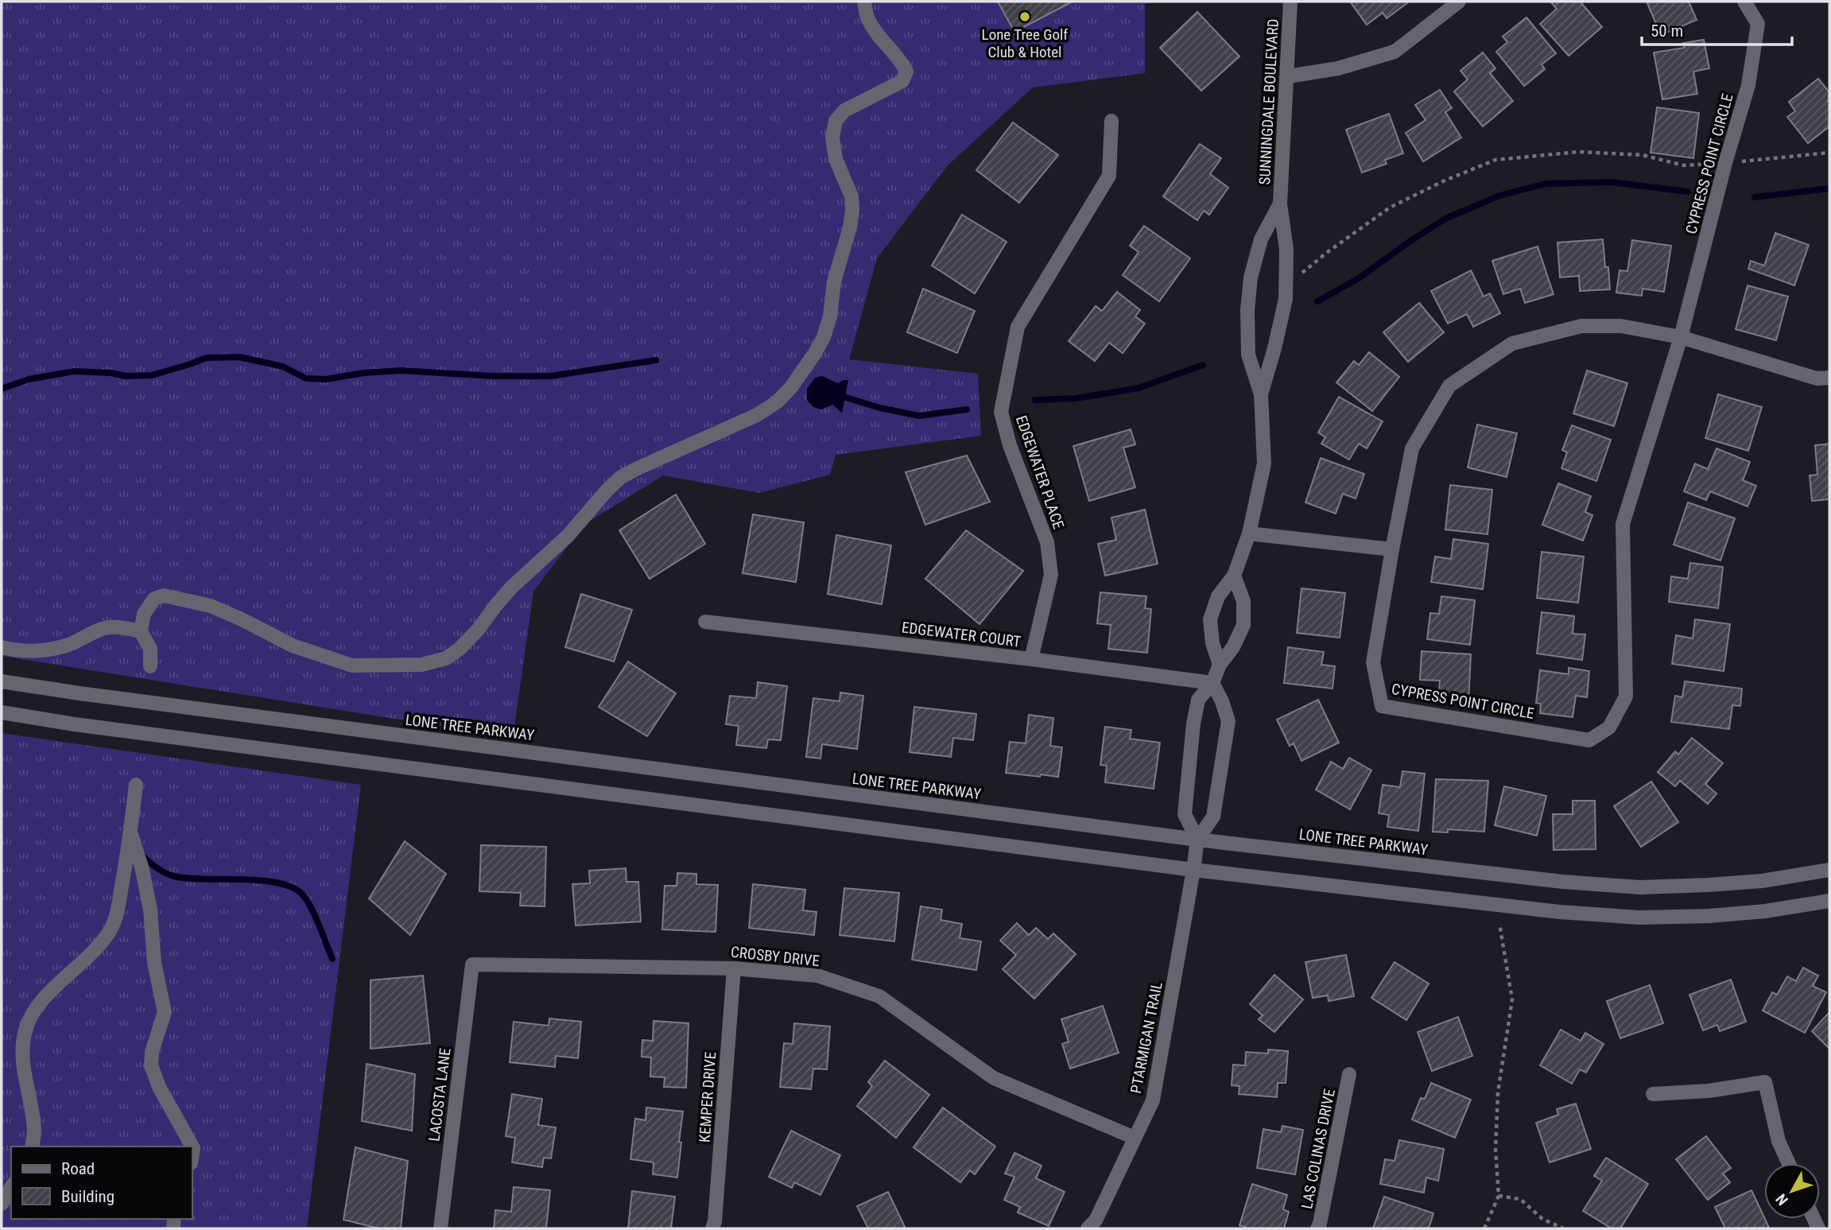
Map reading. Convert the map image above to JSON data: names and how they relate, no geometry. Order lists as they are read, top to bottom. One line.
{"streets":{"street":["SUNNINGDALE BOULEVARD","CYPRESS POINT CIRCLE","EDGEWATER PLACE","EDGEWATER COURT","LONE TREE PARKWAY","CROSBY DRIVE","PTARMIGAN TRAIL","LACOSTA LANE","KEMPER DRIVE","LAS COLINAS DRIVE"]},"crossings":[["EDGEWATER PLACE","EDGEWATER COURT"],["LONE TREE PARKWAY","PTARMIGAN TRAIL"],["CROSBY DRIVE","PTARMIGAN TRAIL"],["CROSBY DRIVE","LACOSTA LANE"],["CROSBY DRIVE","KEMPER DRIVE"]],"places":["Lone Tree Golf Club & Hotel"],"legend":["Road","Building"],"scale_bar":"50 m","north":"bottom left"}
